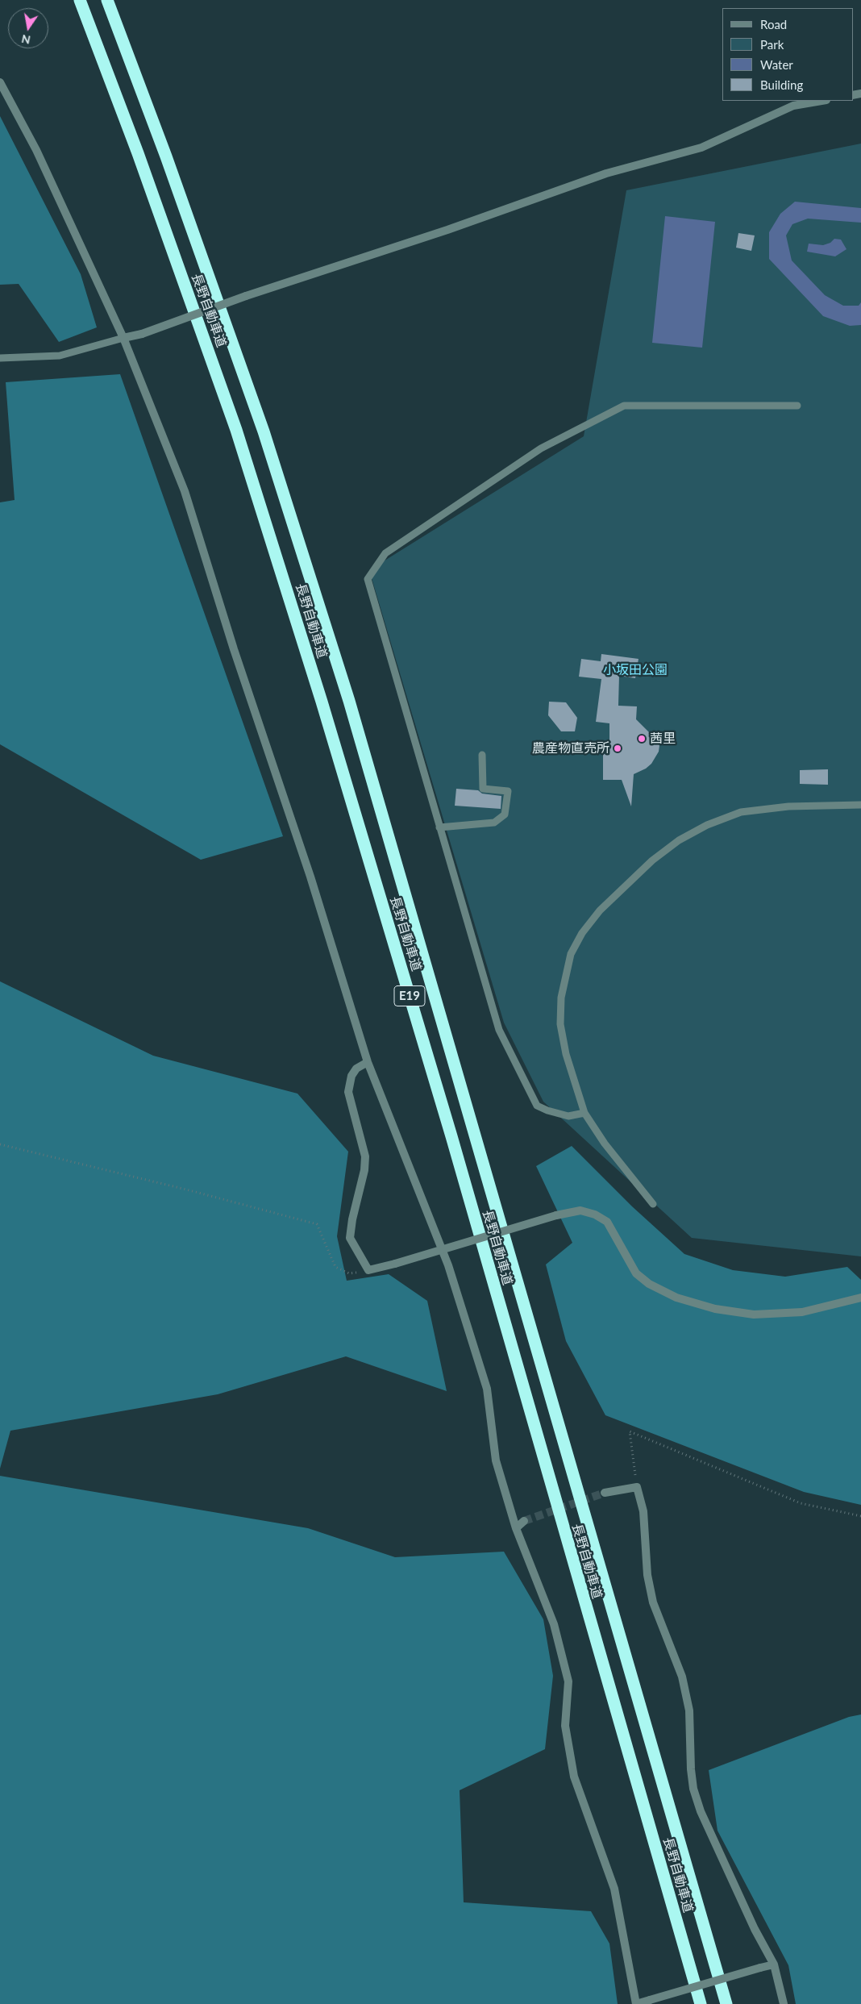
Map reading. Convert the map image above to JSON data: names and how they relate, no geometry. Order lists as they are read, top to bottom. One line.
{"streets":{"highway":["長野自動車道","E19"]},"parks":["小坂田公園"],"places":["茜里","農産物直売所"],"legend":["Road","Park","Water","Building"],"north":"bottom"}
